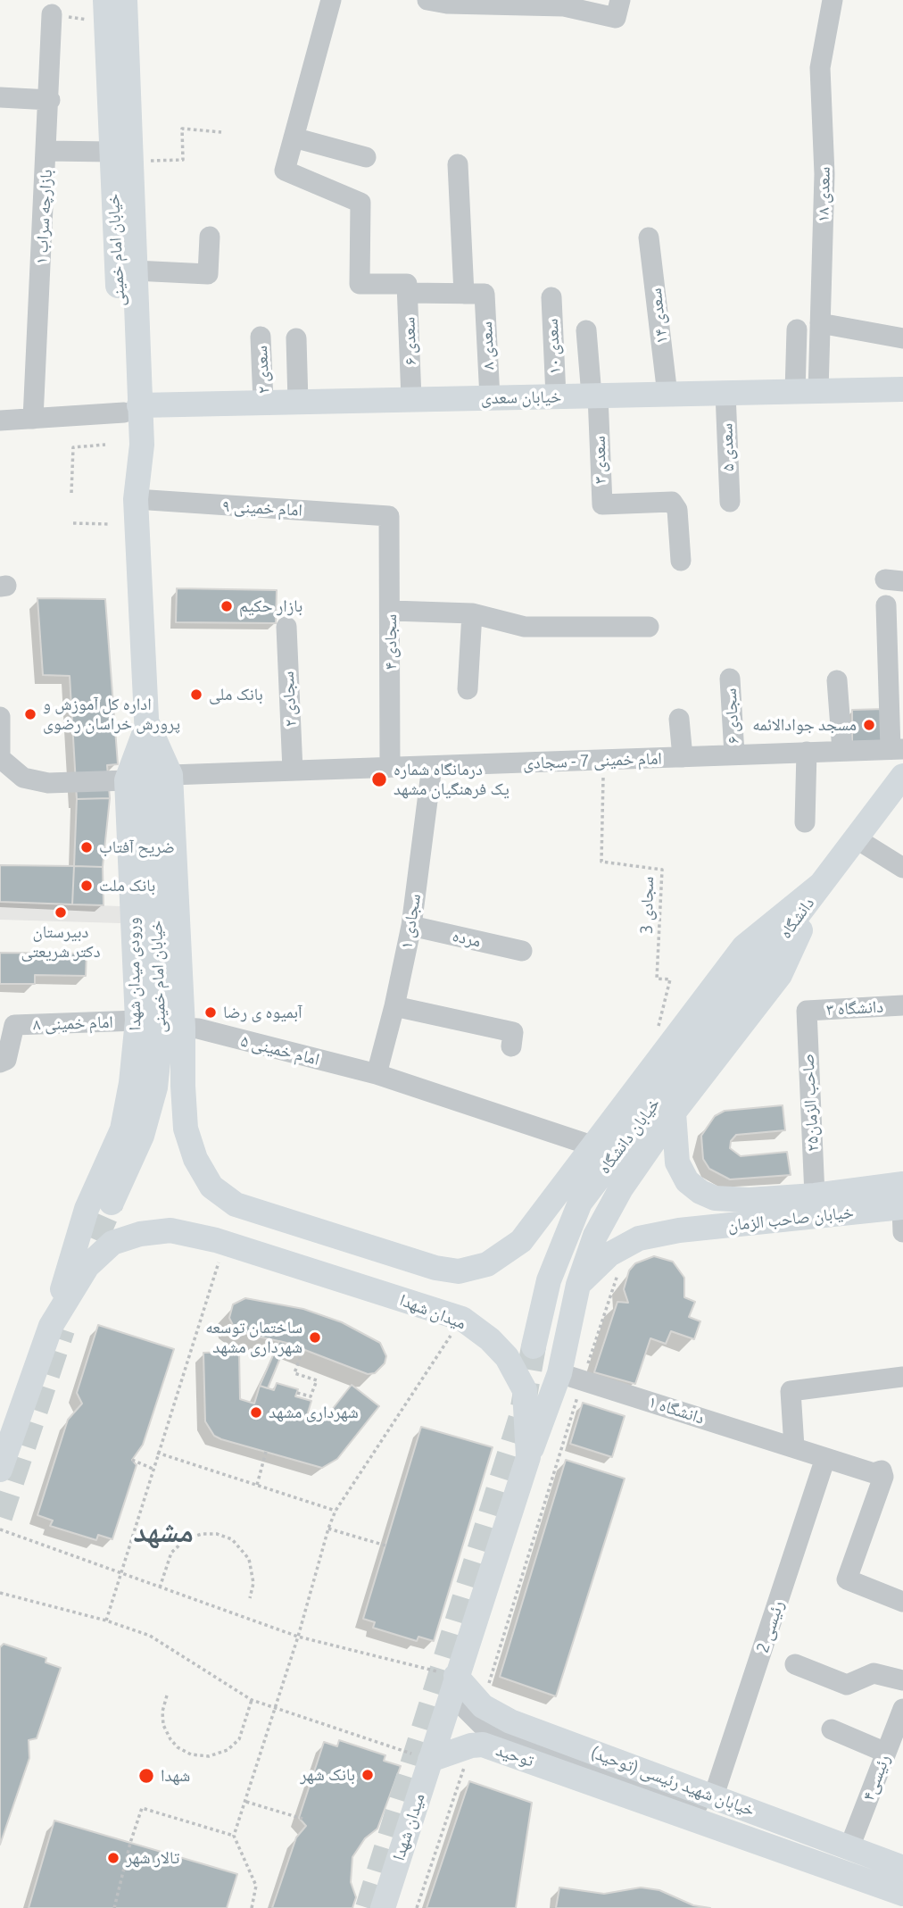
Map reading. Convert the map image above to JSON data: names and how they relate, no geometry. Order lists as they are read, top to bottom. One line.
{"streets":{"main road":["خیابان امام خمینی","خیابان سعدی","دانشگاه","ورودی میدان شهدا","خیابان دانشگاه","خیابان صاحب الزمان","میدان شهدا","توحید","خیابان شهید رئیسی (توحید)"],"street":["سعدی ۱۸","بازارچه سراب ۱","سعدی ۱۴","سعدی ۶","سعدی ۸","سعدی ۱۰","سعدی ۲","سعدی ۵","سعدی ۳","امام خمینی ۹","سجادی ۴","سجادی ۲","سجادی ۶","امام خمینی 7 - سجادی","سجادی ۱","مرده","دانشگاه ۳","امام خمینی ۸","امام خمینی ۵","صاحب الزمان۲۵","دانشگاه ۱","رئیسی 2","رئیسی۴"],"path":["سجادی 3"]},"crossings":[["سعدی ۱۸","خیابان سعدی"],["خیابان امام خمینی","خیابان سعدی"],["خیابان امام خمینی","امام خمینی ۹"],["خیابان امام خمینی","امام خمینی 7 - سجادی"],["خیابان امام خمینی","ورودی میدان شهدا"],["سعدی ۱۴","خیابان سعدی"],["سعدی ۶","خیابان سعدی"],["سعدی ۸","خیابان سعدی"],["سعدی ۱۰","خیابان سعدی"],["سعدی ۲","خیابان سعدی"],["خیابان سعدی","سعدی ۵"],["خیابان سعدی","سعدی ۳"],["امام خمینی ۹","سجادی ۴"],["سجادی ۴","امام خمینی 7 - سجادی"],["سجادی ۲","امام خمینی 7 - سجادی"],["سجادی ۶","امام خمینی 7 - سجادی"],["امام خمینی 7 - سجادی","سجادی 3"],["امام خمینی 7 - سجادی","سجادی ۱"],["امام خمینی 7 - سجادی","ورودی میدان شهدا"],["دانشگاه","خیابان دانشگاه"],["سجادی ۱","مرده"],["سجادی ۱","امام خمینی ۵"],["ورودی میدان شهدا","امام خمینی ۸"],["ورودی میدان شهدا","میدان شهدا"],["دانشگاه ۳","صاحب الزمان۲۵"],["میدان شهدا","توحید"],["میدان شهدا","خیابان شهید رئیسی (توحید)"],["دانشگاه ۱","رئیسی 2"],["رئیسی 2","خیابان شهید رئیسی (توحید)"],["توحید","خیابان شهید رئیسی (توحید)"],["رئیسی۴","خیابان شهید رئیسی (توحید)"]],"districts":["مشهد"],"places":["بازار حکیم","بانک ملی","اداره کل آموزش و پرورش خراسان رضوی","مسجد جوادالائمه","درمانگاه شماره یک فرهنگیان مشهد","ضریح آفتاب","بانک ملت","دبیرستان دکتر شریعتی","آبمیوه ی رضا","ساختمان توسعه شهرداری مشهد","شهرداری مشهد","بانک شهر","شهدا","تالار شهر"]}
